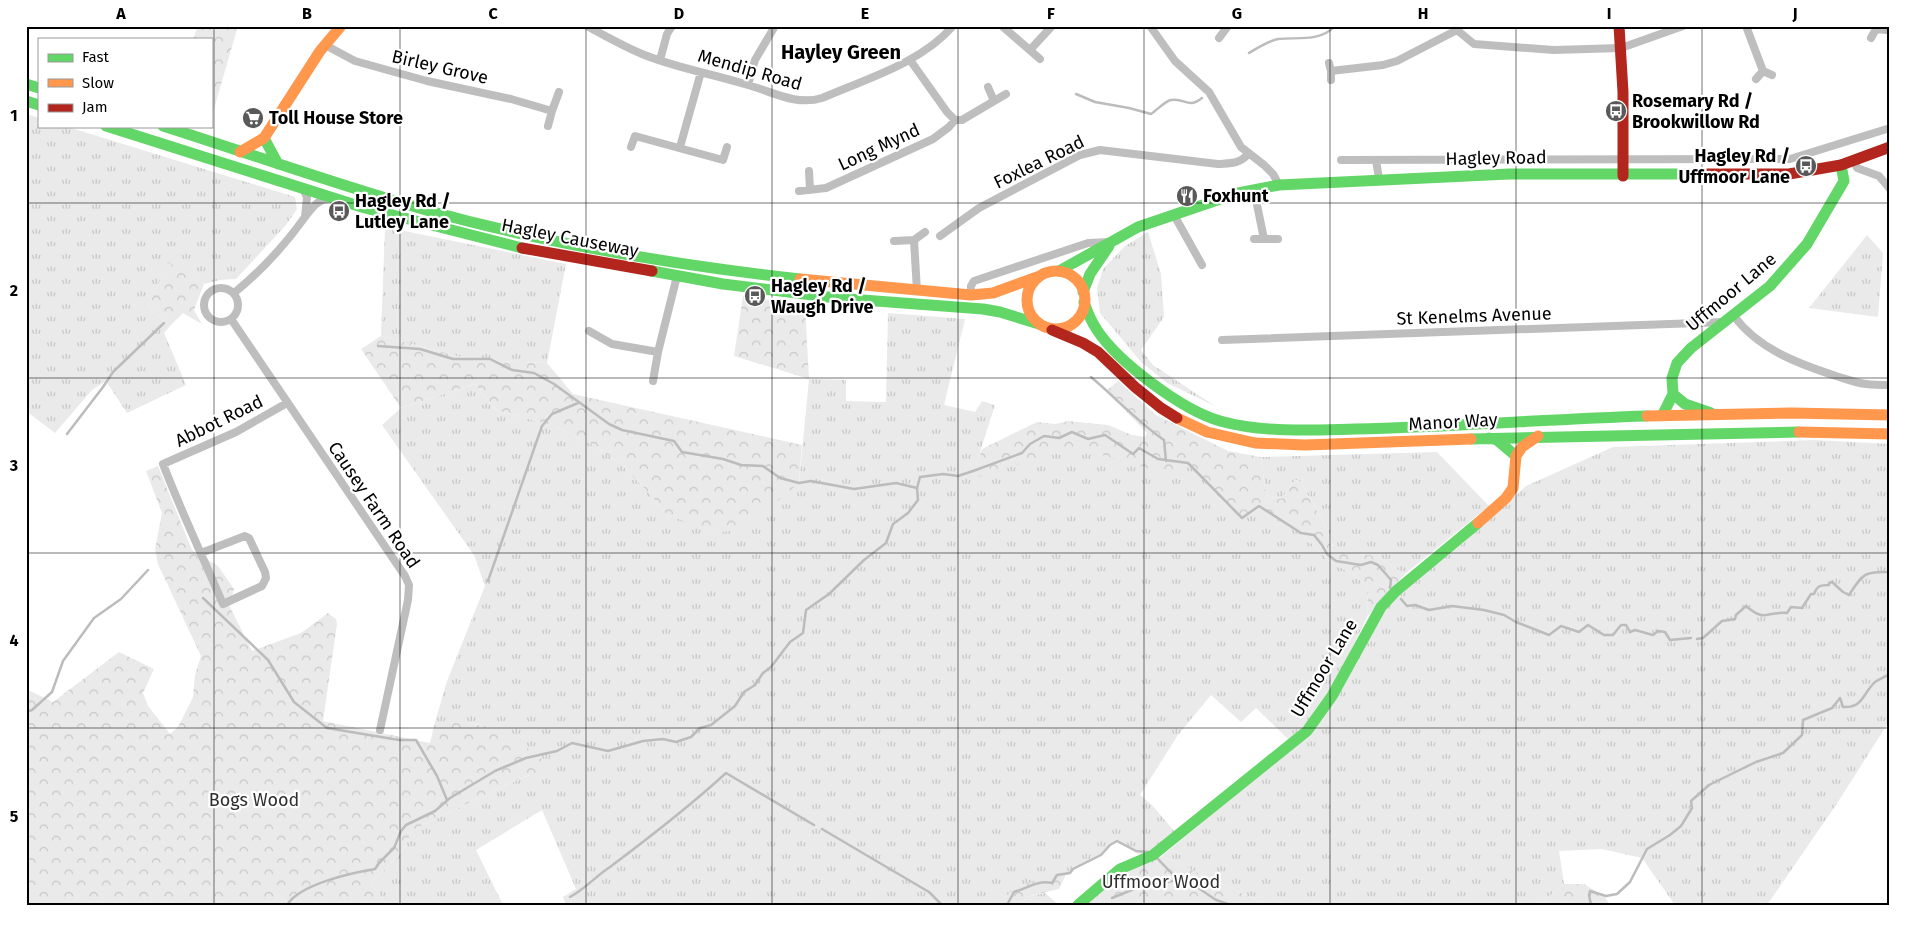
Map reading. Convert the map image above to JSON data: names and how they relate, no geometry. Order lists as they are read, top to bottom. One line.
{"streets":{"main road":["Hagley Road","Hagley Causeway","Uffmoor Lane","Manor Way"],"street":["Birley Grove","Mendip Road","Long Mynd","Foxlea Road","St Kenelms Avenue","Abbot Road","Causey Farm Road"]},"crossings":[["Hagley Road","Hagley Causeway"],["Hagley Road","Uffmoor Lane"],["Hagley Road","Manor Way"],["Hagley Causeway","Manor Way"],["Uffmoor Lane","St Kenelms Avenue"],["Uffmoor Lane","Manor Way"],["Abbot Road","Causey Farm Road"]],"districts":["Hayley Green"],"parks":["Bogs Wood","Uffmoor Wood"],"places":{"bus stop":["Rosemary Rd / Brookwillow Rd","Hagley Rd / Uffmoor Lane","Hagley Rd / Lutley Lane","Hagley Rd / Waugh Drive"],"supermarket":["Toll House Store"],"restaurant":["Foxhunt"]},"legend":["Fast","Slow","Jam"],"grid":{"columns":["A","B","C","D","E","F","G","H","I","J"],"rows":["1","2","3","4","5"]}}
